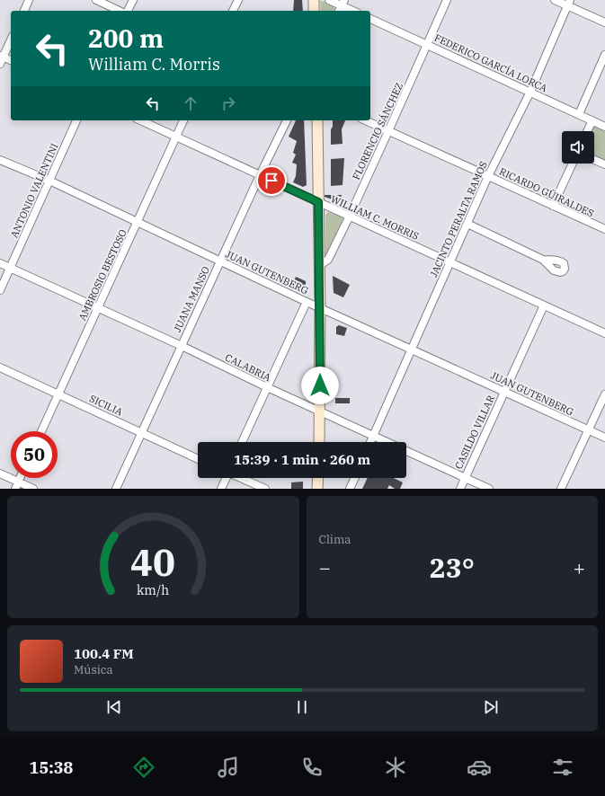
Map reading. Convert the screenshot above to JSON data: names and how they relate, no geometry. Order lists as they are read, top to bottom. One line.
{"streets":{"street":["FEDERICO GARCÍA LORCA","FLORENCIO SÁNCHEZ","ANTONIO VALENTINI","RICARDO GÜIRALDES","WILLIAM C. MORRIS","JACINTO PERALTA RAMOS","JUAN GUTENBERG","AMBROSIO BESTOSO","JUANA MANSO","CALABRIA","SICILIA","CASILDO VILLAR"]},"crossings":[["FEDERICO GARCÍA LORCA","FLORENCIO SÁNCHEZ"],["FEDERICO GARCÍA LORCA","JACINTO PERALTA RAMOS"],["FLORENCIO SÁNCHEZ","RICARDO GÜIRALDES"],["FLORENCIO SÁNCHEZ","WILLIAM C. MORRIS"],["ANTONIO VALENTINI","JUAN GUTENBERG"],["ANTONIO VALENTINI","CALABRIA"],["RICARDO GÜIRALDES","JACINTO PERALTA RAMOS"],["WILLIAM C. MORRIS","JACINTO PERALTA RAMOS"],["WILLIAM C. MORRIS","AMBROSIO BESTOSO"],["WILLIAM C. MORRIS","JUANA MANSO"],["WILLIAM C. MORRIS","CASILDO VILLAR"],["JACINTO PERALTA RAMOS","JUAN GUTENBERG"],["JACINTO PERALTA RAMOS","CALABRIA"],["JUAN GUTENBERG","AMBROSIO BESTOSO"],["JUAN GUTENBERG","JUANA MANSO"],["JUAN GUTENBERG","CASILDO VILLAR"],["AMBROSIO BESTOSO","CALABRIA"],["AMBROSIO BESTOSO","SICILIA"],["JUANA MANSO","CALABRIA"],["JUANA MANSO","SICILIA"],["CALABRIA","CASILDO VILLAR"]],"page":{"turn":["200 m","William C. Morris"],"limit":"50","trip":"15:39 · 1 min · 260 m","tile":"Clima","heat":["−","23°","+"],"song":["100.4 FM","Música"],"tabs":"15:38","gauge":["40","km/h"]}}
